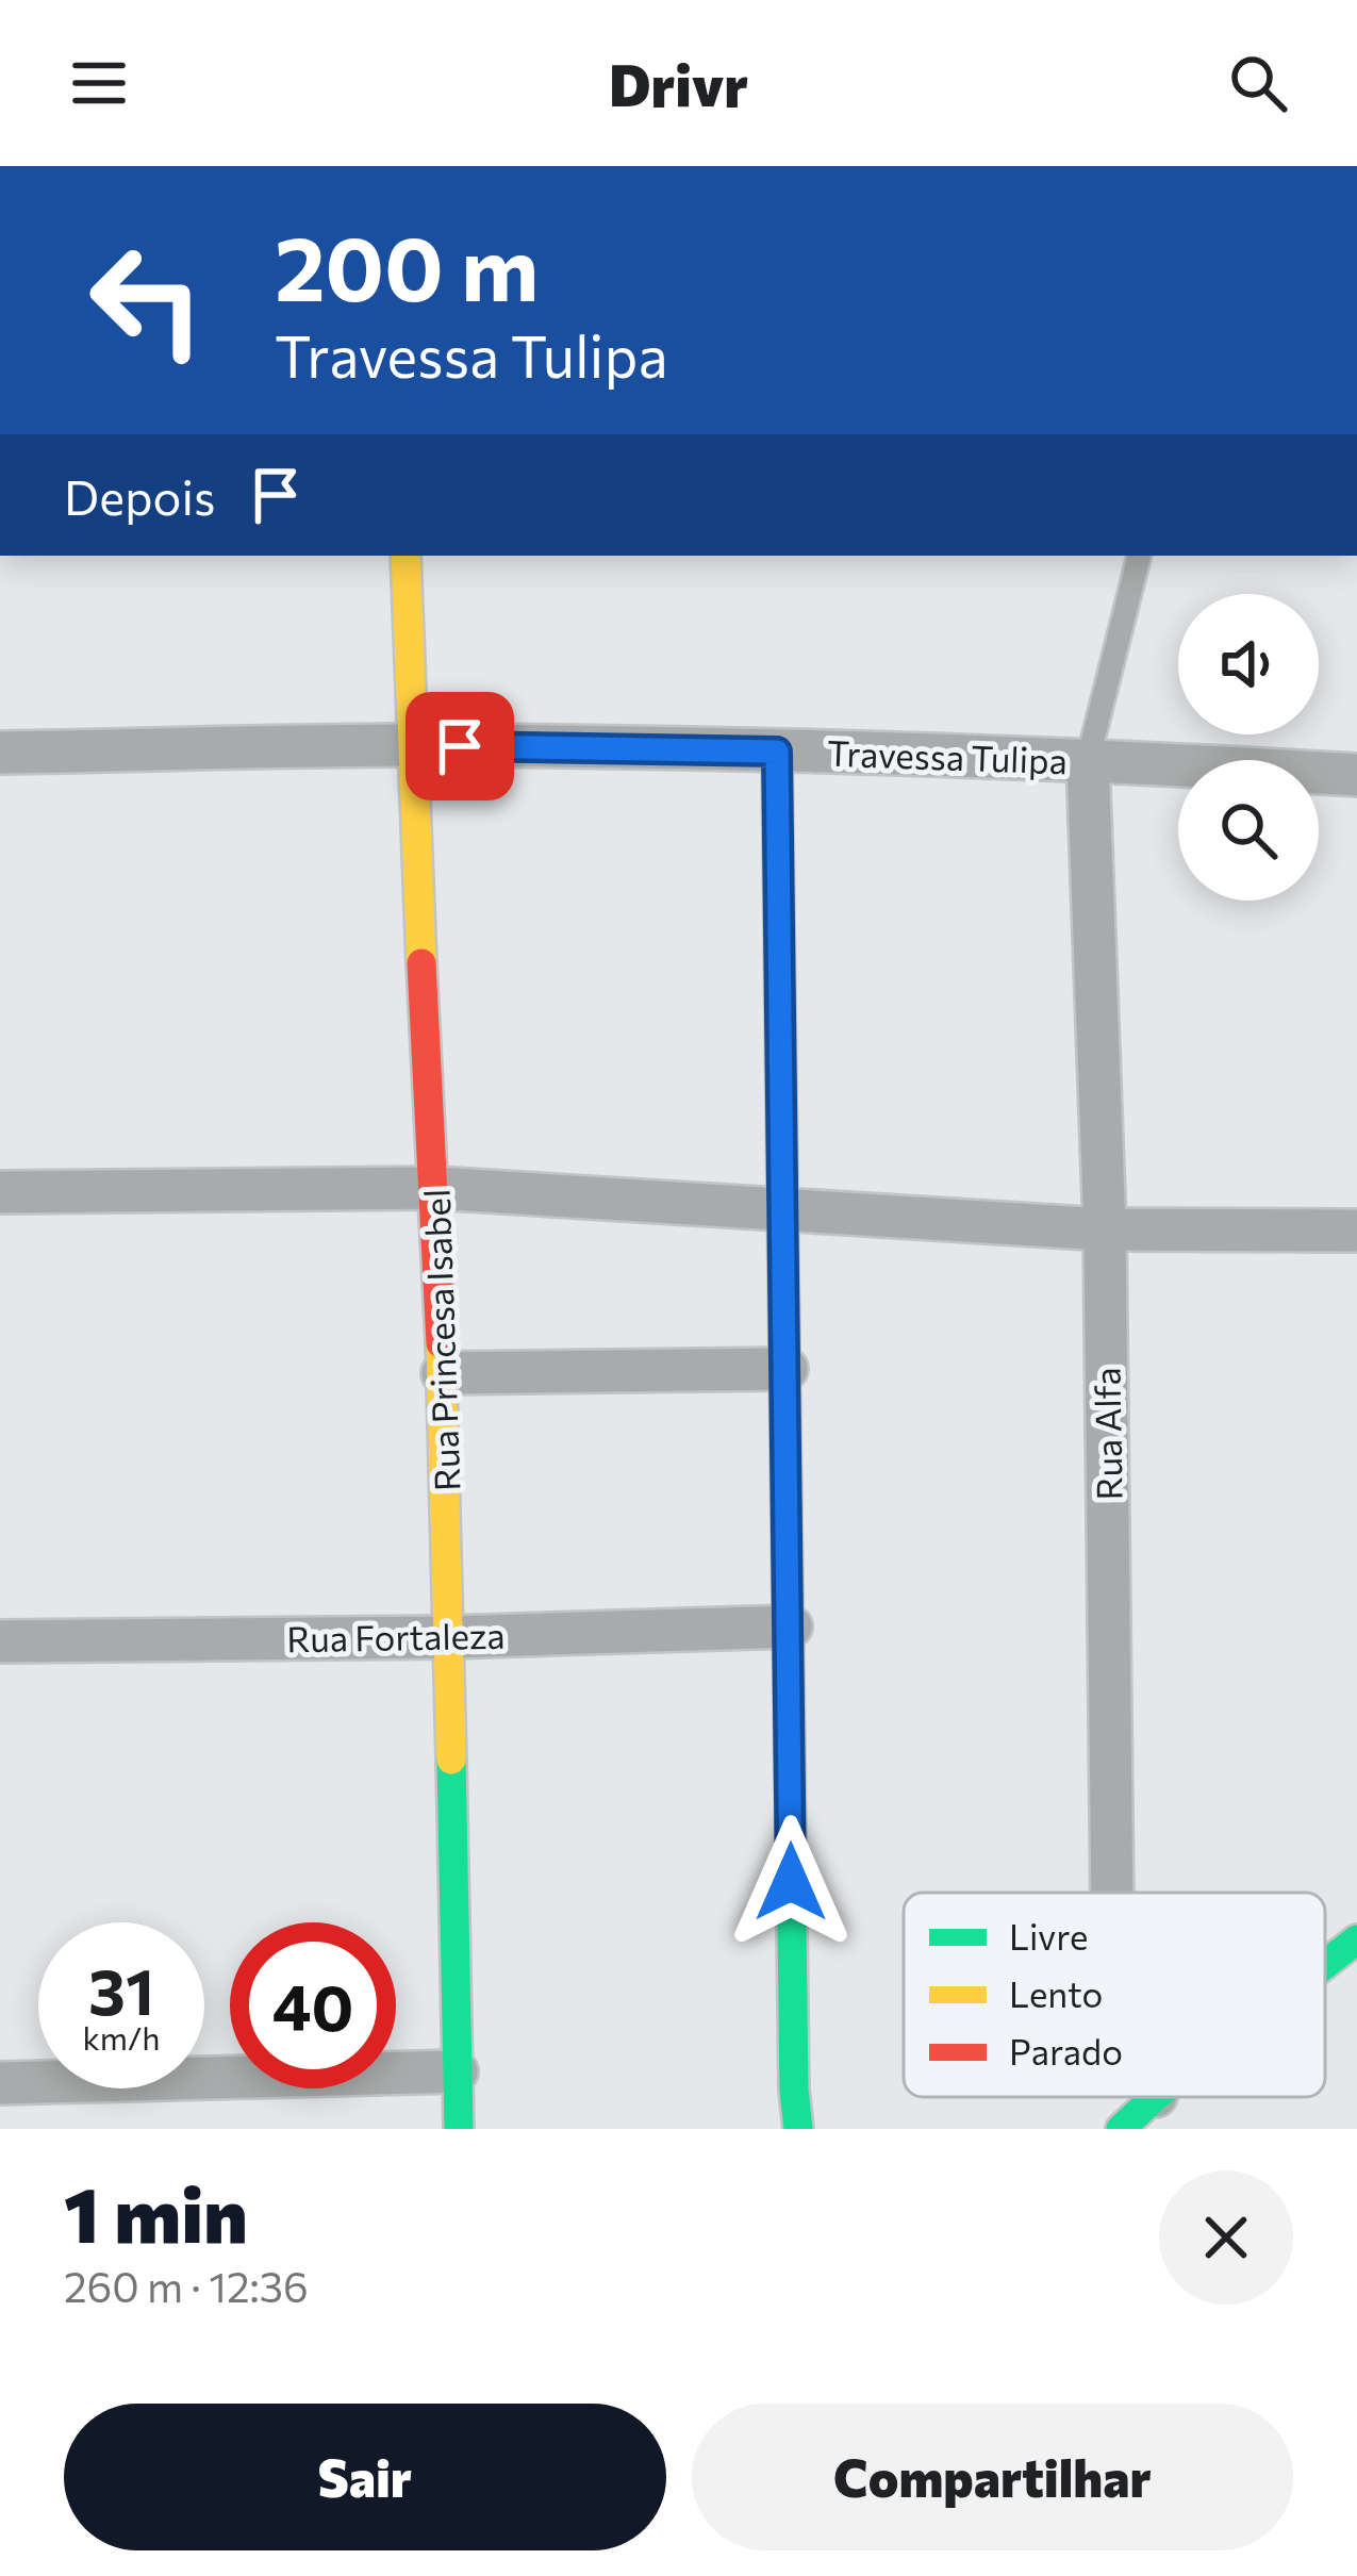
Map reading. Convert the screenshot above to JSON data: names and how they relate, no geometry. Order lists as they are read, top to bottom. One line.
{"streets":{"street":["Travessa Tulipa","Rua Princesa Isabel","Rua Alfa","Rua Fortaleza"]},"crossings":[["Travessa Tulipa","Rua Princesa Isabel"],["Travessa Tulipa","Rua Alfa"],["Rua Princesa Isabel","Rua Fortaleza"]],"legend":["Livre","Lento","Parado"],"page":{"header":"Drivr","turn":["200 m","Travessa Tulipa"],"then":"Depois","speed":"31 km/h","limit":"40","heading":["1 min","260 m · 12:36"],"buttons":["Sair","Compartilhar"]}}
